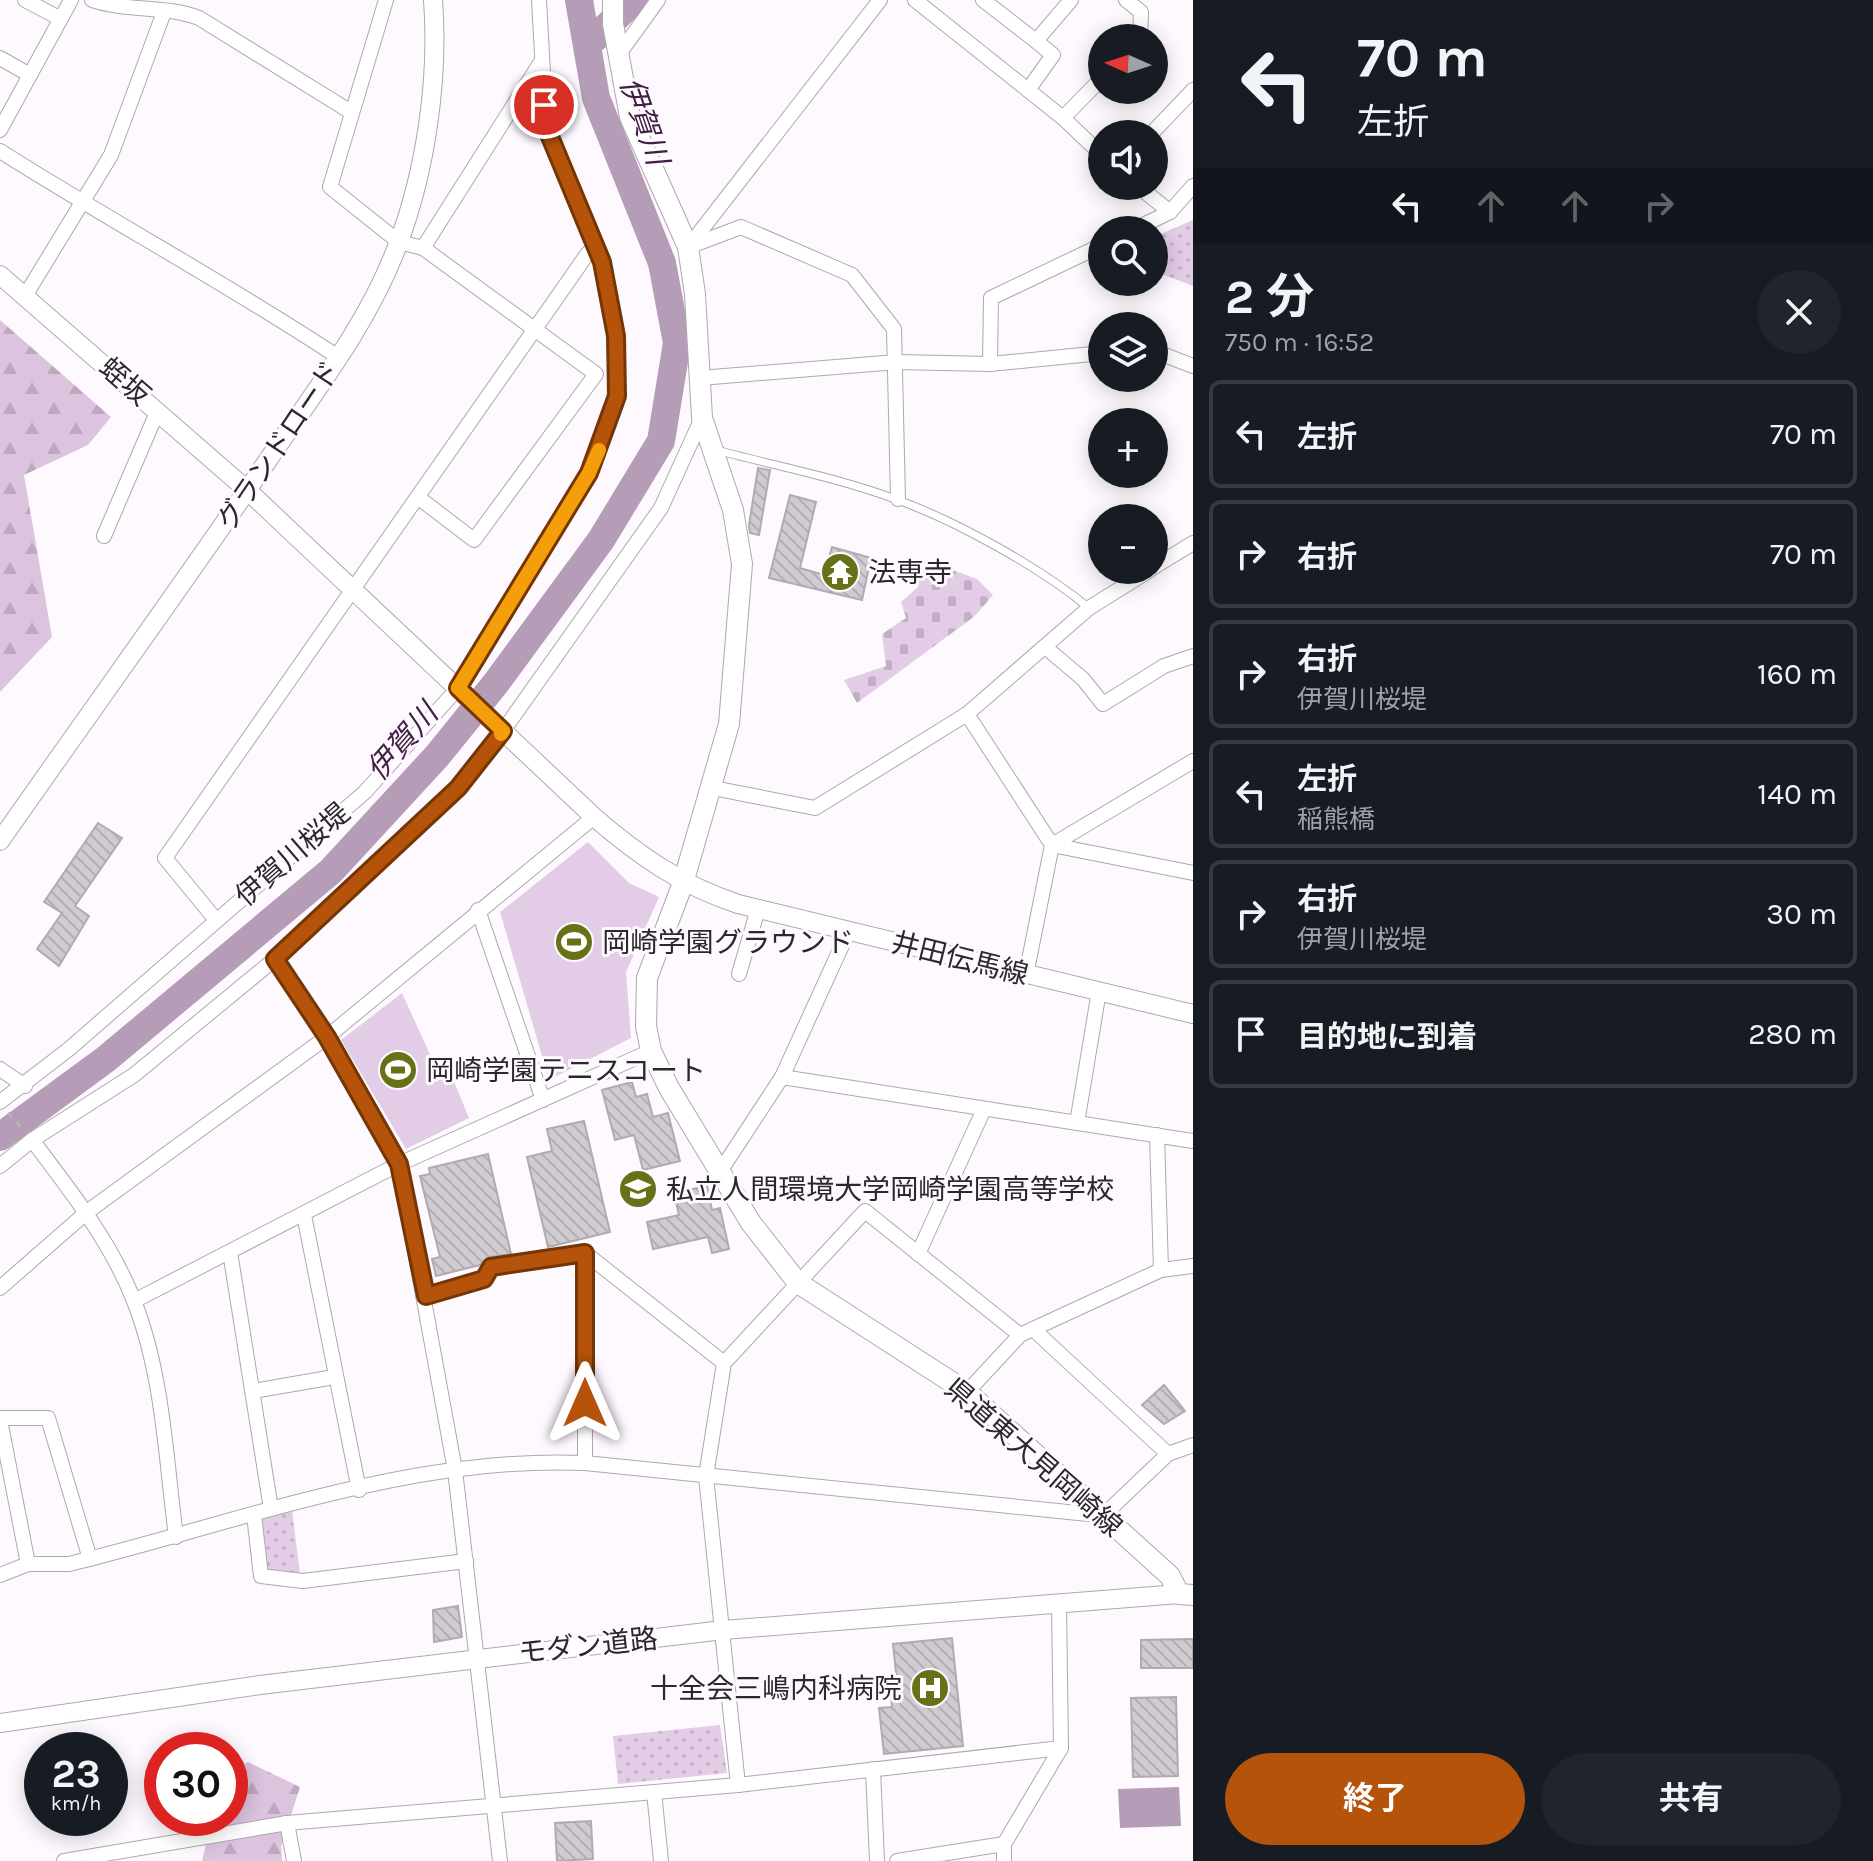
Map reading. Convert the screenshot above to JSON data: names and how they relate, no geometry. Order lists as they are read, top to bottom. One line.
{"streets":{"main road":["県道東大見岡崎線"],"street":["蛭坂","グランドロード","伊賀川桜堤","井田伝馬線","モダン道路"]},"crossings":[["蛭坂","グランドロード"],["蛭坂","伊賀川桜堤"],["蛭坂","井田伝馬線"],["伊賀川桜堤","井田伝馬線"],["井田伝馬線","県道東大見岡崎線"],["県道東大見岡崎線","モダン道路"]],"water":["伊賀川"],"places":{"temple":["法専寺"],"sports":["岡崎学園グラウンド","岡崎学園テニスコート"],"school or university":["私立人間環境大学岡崎学園高等学校"],"hospital":["十全会三嶋内科病院"]},"north":"left","page":{"turn":["70 m","左折"],"map_buttons":["+","−"],"heading":["2 分","750 m · 16:52"],"list":[{"name":"左折","value":"70 m"},{"name":"右折","value":"70 m"},{"name":"右折","note":"伊賀川桜堤","value":"160 m"},{"name":"左折","note":"稲熊橋","value":"140 m"},{"name":"右折","note":"伊賀川桜堤","value":"30 m"},{"name":"目的地に到着","value":"280 m"}],"speed":"23 km/h","limit":"30","buttons":["終了","共有"]}}
